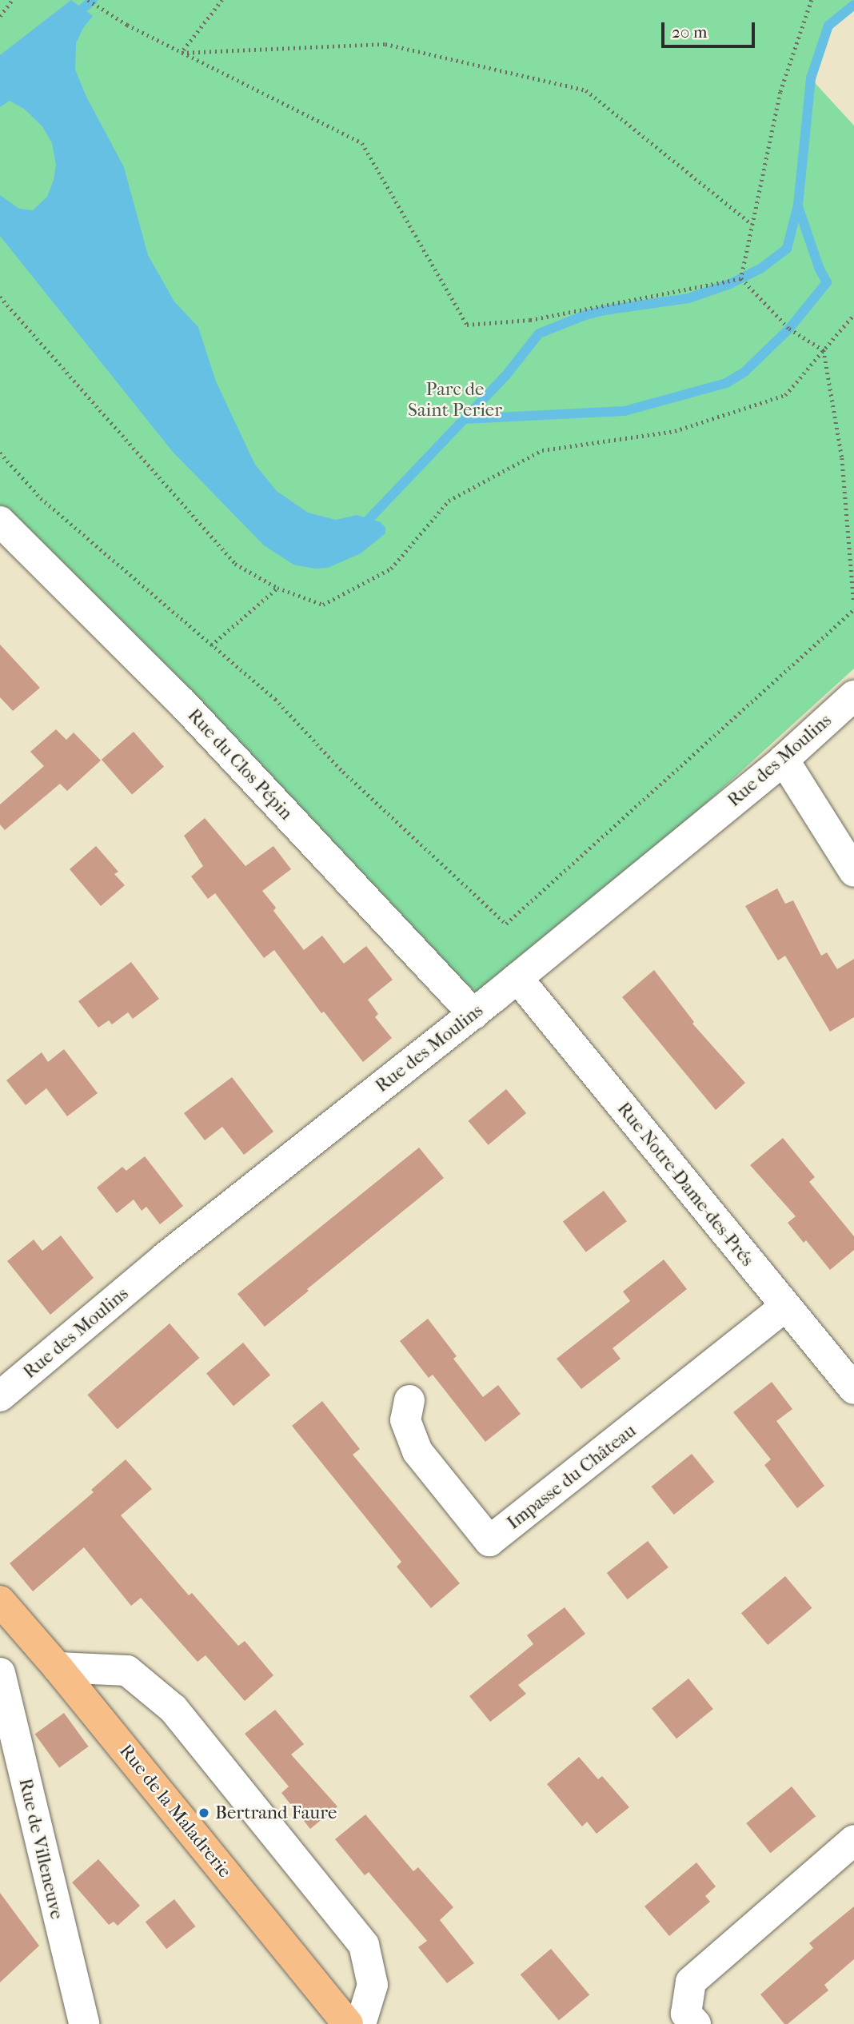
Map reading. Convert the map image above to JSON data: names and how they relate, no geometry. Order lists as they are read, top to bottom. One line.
{"streets":{"main road":["Rue de la Maladrerie"],"street":["Rue des Moulins","Rue du Clos Pépin","Rue Notre-Dame-des-Prés","Impasse du Château","Rue de Villeneuve"]},"crossings":[["Rue des Moulins","Rue du Clos Pépin"],["Rue des Moulins","Rue Notre-Dame-des-Prés"],["Rue Notre-Dame-des-Prés","Impasse du Château"]],"parks":["Parc de Saint Perier"],"places":["Bertrand Faure"],"scale_bar":"20 m"}
